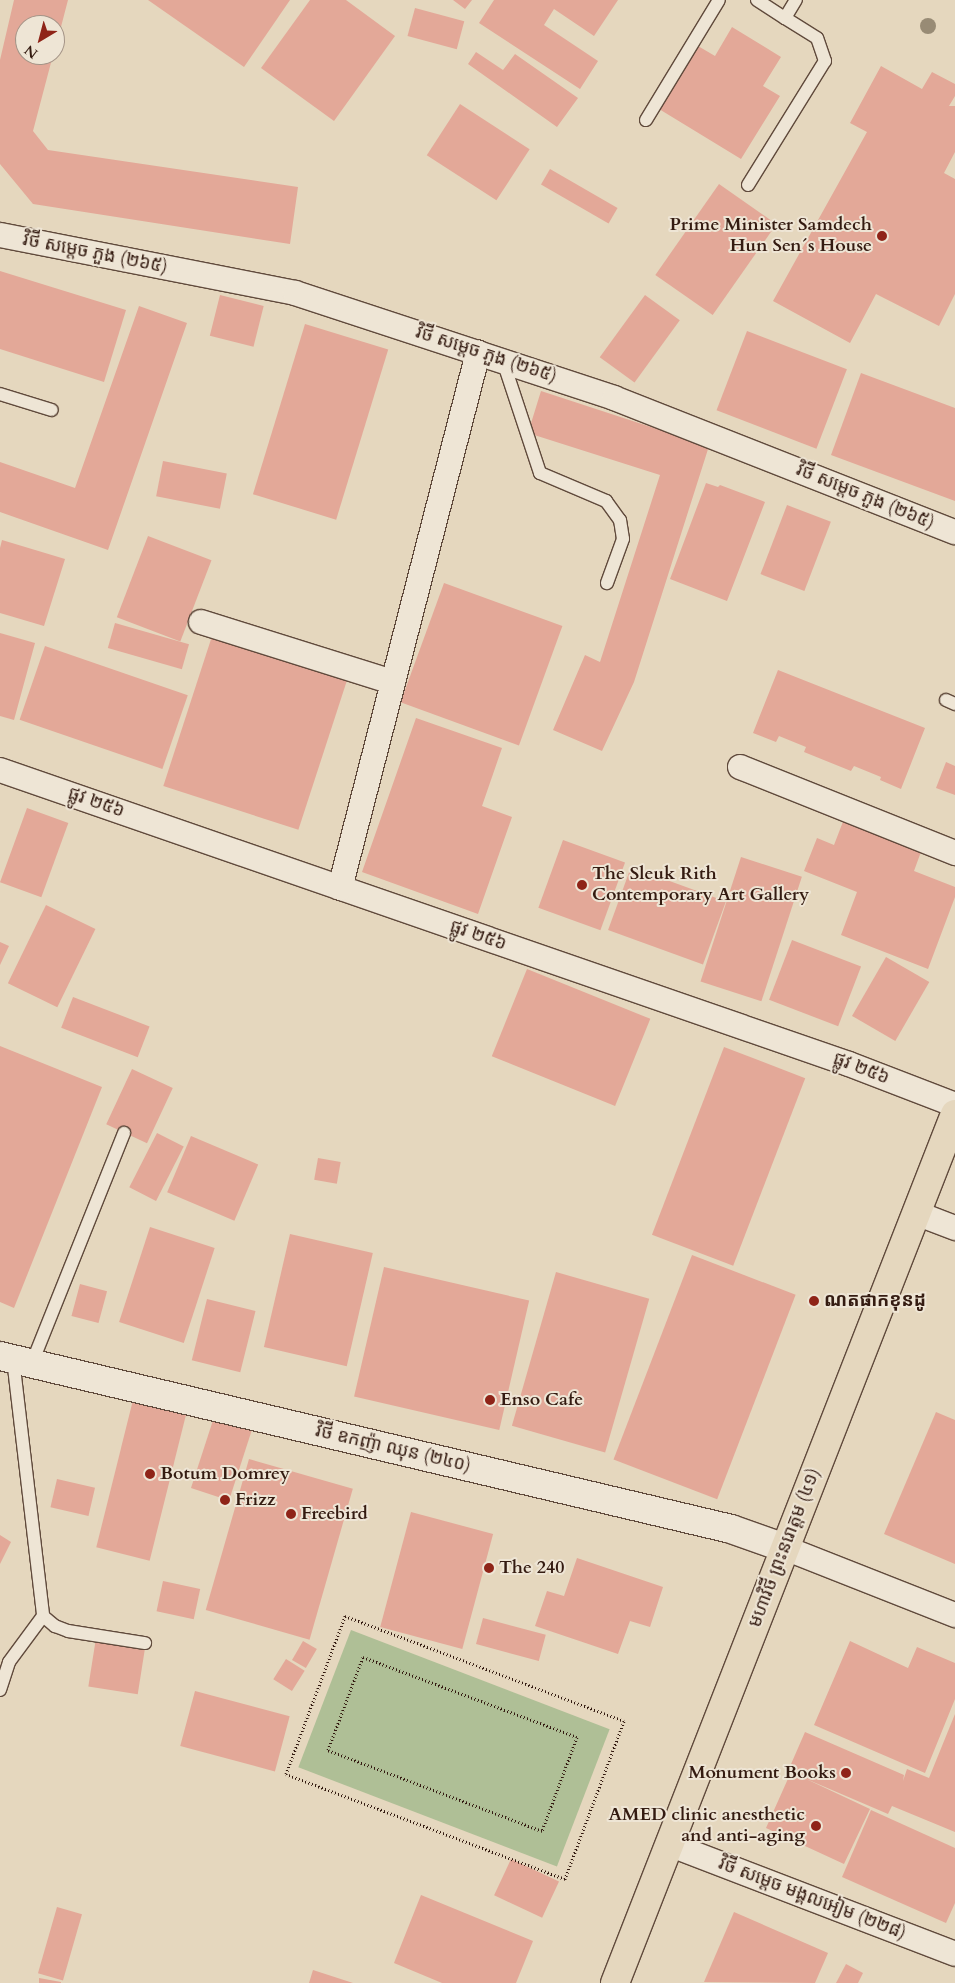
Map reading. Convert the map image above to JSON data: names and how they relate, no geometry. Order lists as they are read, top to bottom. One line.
{"streets":{"main road":["មហាវិថី ព្រះនរោត្តម (៤១)"],"street":["វិថី សម្តេច ភួង (២៦៥)","ផ្លូវ ២៥៦","វិថី ឧកញ៉ា ឈុន (២៤០)","វិថី សម្តេច មង្គលអៀម (២២៨)"]},"crossings":[["វិថី ឧកញ៉ា ឈុន (២៤០)","មហាវិថី ព្រះនរោត្តម (៤១)"],["មហាវិថី ព្រះនរោត្តម (៤១)","វិថី សម្តេច មង្គលអៀម (២២៨)"]],"places":["Prime Minister Samdech Hun Sen´s House","The Sleuk Rith Contemporary Art Gallery","ណតផាកខុនដូ","Enso Cafe","Botum Domrey","Frizz","Freebird","The 240","Monument Books","AMED clinic anesthetic and anti-aging"],"north":"bottom left"}
